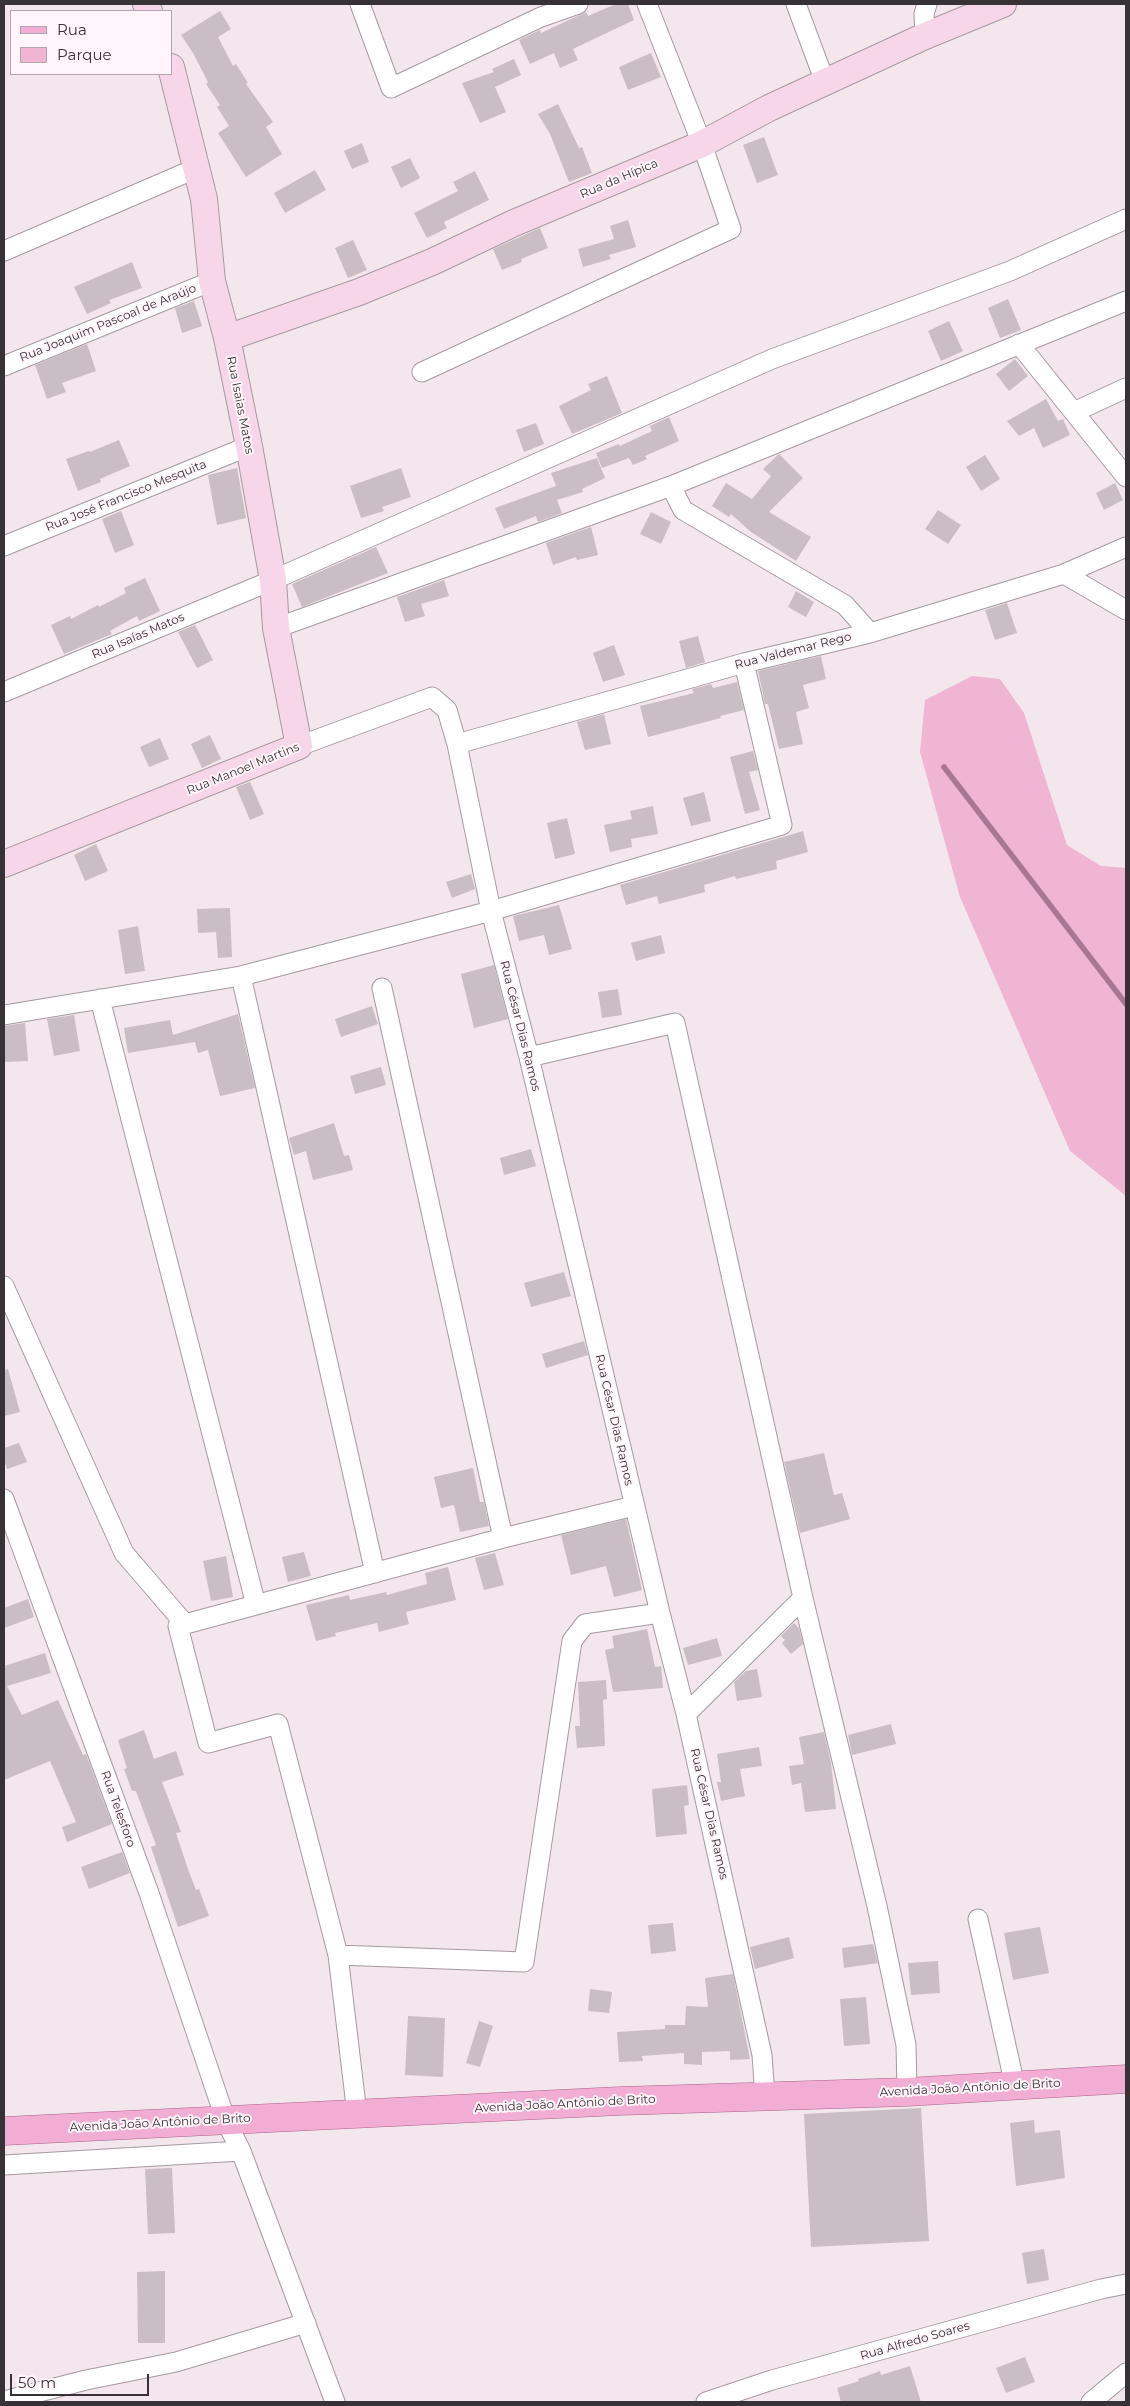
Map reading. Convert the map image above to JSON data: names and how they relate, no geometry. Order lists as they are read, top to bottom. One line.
{"streets":{"main road":["Avenida João Antônio de Brito"],"street":["Rua da Hípica","Rua Joaquim Pascoal de Araújo","Rua Isaias Matos","Rua José Francisco Mesquita","Rua Isaías Matos","Rua Valdemar Rego","Rua Manoel Martins","Rua César Dias Ramos","Rua Telesforo","Rua Alfredo Soares"]},"crossings":[["Rua da Hípica","Rua Isaias Matos"],["Rua Joaquim Pascoal de Araújo","Rua Isaias Matos"],["Rua Isaias Matos","Rua José Francisco Mesquita"],["Rua Isaias Matos","Rua Isaías Matos"],["Rua Isaias Matos","Rua Manoel Martins"],["Rua Valdemar Rego","Rua Manoel Martins"],["Rua Valdemar Rego","Rua César Dias Ramos"],["Rua Manoel Martins","Rua César Dias Ramos"],["Rua César Dias Ramos","Avenida João Antônio de Brito"],["Rua Telesforo","Avenida João Antônio de Brito"]],"legend":["Rua","Parque"],"scale_bar":"50 m"}
